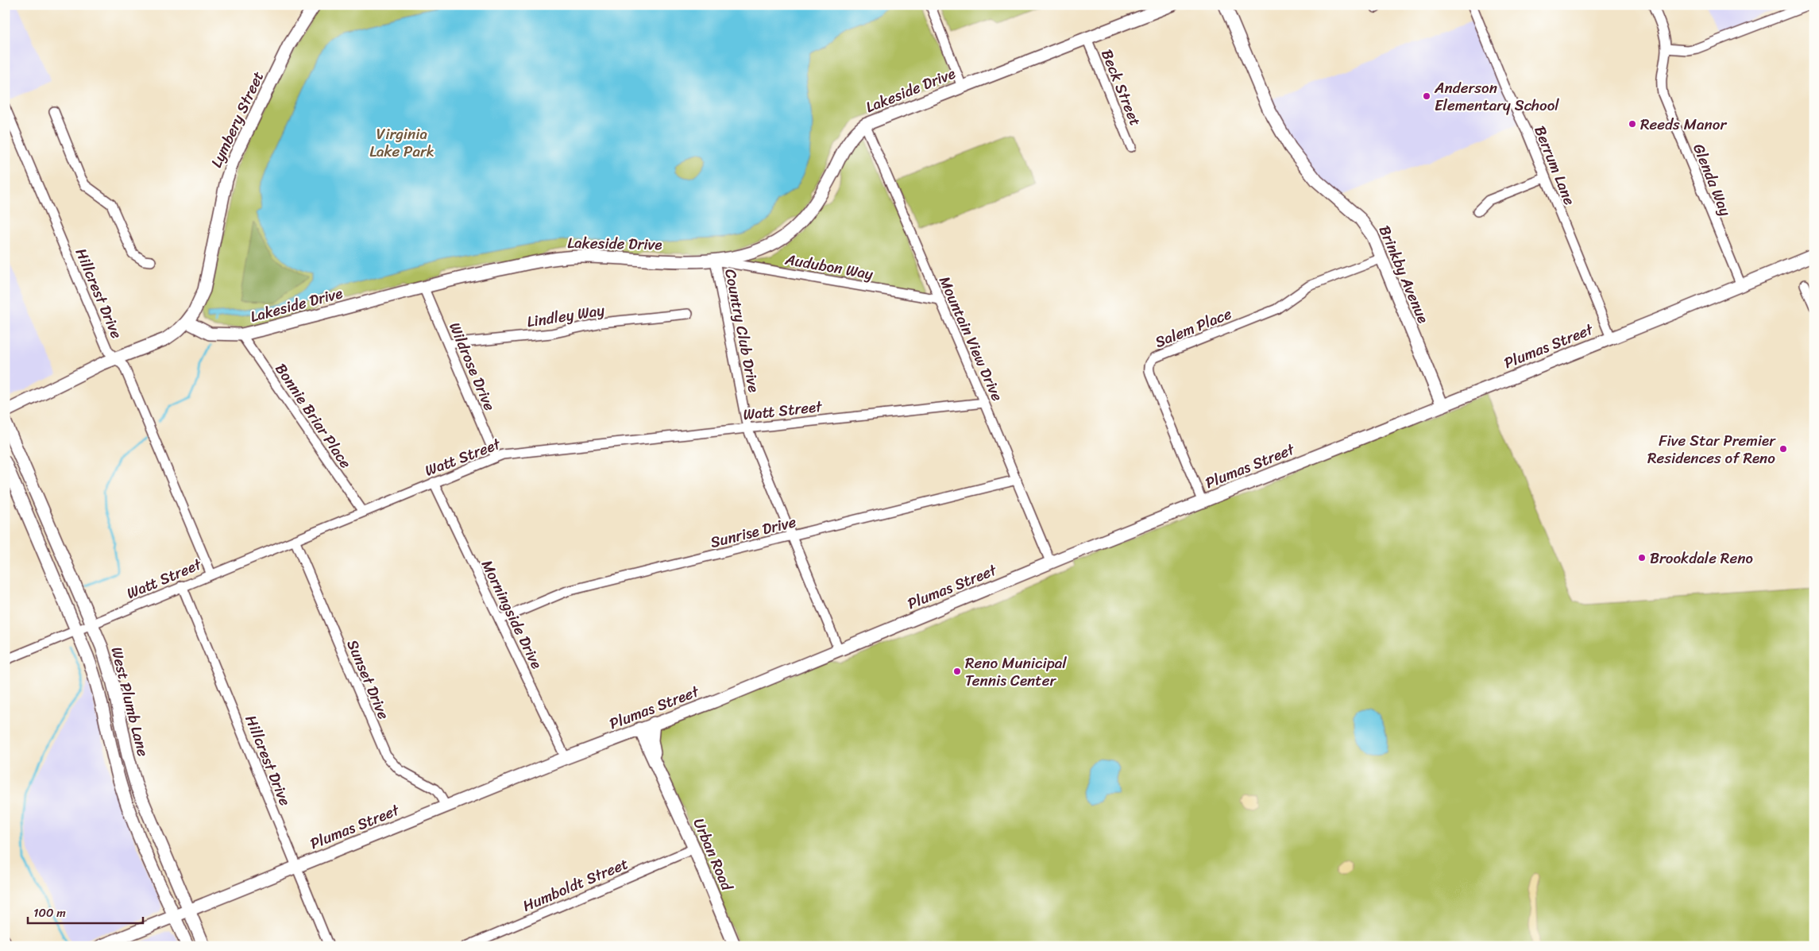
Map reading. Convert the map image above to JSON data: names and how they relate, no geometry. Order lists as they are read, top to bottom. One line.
{"streets":{"main road":["Lakeside Drive","Lymbery Street","Brinkby Avenue","Plumas Street","West Plumb Lane","Urban Road"],"street":["Beck Street","Berrum Lane","Glenda Way","Audubon Way","Hillcrest Drive","Lindley Way","Salem Place","Country Club Drive","Mountain View Drive","Wildrose Drive","Watt Street","Bonnie Briar Place","Sunrise Drive","Morningside Drive","Sunset Drive","Humboldt Street"]},"crossings":[["Beck Street","Lakeside Drive"],["Lakeside Drive","Lymbery Street"],["Lakeside Drive","Audubon Way"],["Lakeside Drive","Country Club Drive"],["Lakeside Drive","Mountain View Drive"],["Lakeside Drive","Wildrose Drive"],["Lakeside Drive","Bonnie Briar Place"],["Berrum Lane","Plumas Street"],["Glenda Way","Plumas Street"],["Audubon Way","Country Club Drive"],["Audubon Way","Mountain View Drive"],["Brinkby Avenue","Salem Place"],["Brinkby Avenue","Plumas Street"],["Hillcrest Drive","Plumas Street"],["Hillcrest Drive","Watt Street"],["Lindley Way","Wildrose Drive"],["Salem Place","Plumas Street"],["Country Club Drive","Plumas Street"],["Country Club Drive","Watt Street"],["Country Club Drive","Sunrise Drive"],["Mountain View Drive","Plumas Street"],["Mountain View Drive","Watt Street"],["Mountain View Drive","Sunrise Drive"],["Plumas Street","Morningside Drive"],["Plumas Street","Sunset Drive"],["Plumas Street","West Plumb Lane"],["Plumas Street","Urban Road"],["Wildrose Drive","Watt Street"],["Watt Street","Bonnie Briar Place"],["Watt Street","Morningside Drive"],["Watt Street","Sunset Drive"],["Watt Street","West Plumb Lane"],["Sunrise Drive","Morningside Drive"],["Urban Road","Humboldt Street"]],"parks":["Virginia Lake Park"],"places":["Anderson Elementary School","Reeds Manor","Five Star Premier Residences of Reno","Brookdale Reno","Reno Municipal Tennis Center"],"scale_bar":"100 m"}
